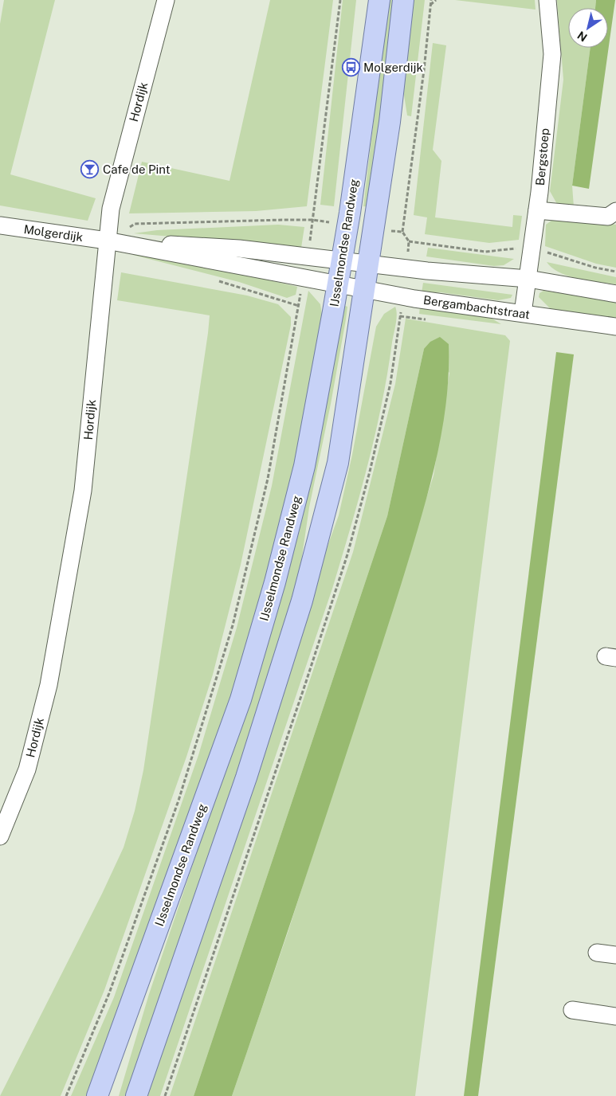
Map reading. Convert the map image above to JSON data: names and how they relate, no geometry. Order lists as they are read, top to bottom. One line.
{"streets":{"main road":["IJsselmondse Randweg"],"street":["Hordijk","Bergstoep","Molgerdijk","Bergambachtstraat"]},"crossings":[["Hordijk","Molgerdijk"],["Bergstoep","Bergambachtstraat"],["Molgerdijk","IJsselmondse Randweg"],["Molgerdijk","Bergambachtstraat"],["IJsselmondse Randweg","Bergambachtstraat"]],"places":{"bus stop":["Molgerdijk"],"bar":["Cafe de Pint"]},"north":"bottom left"}
